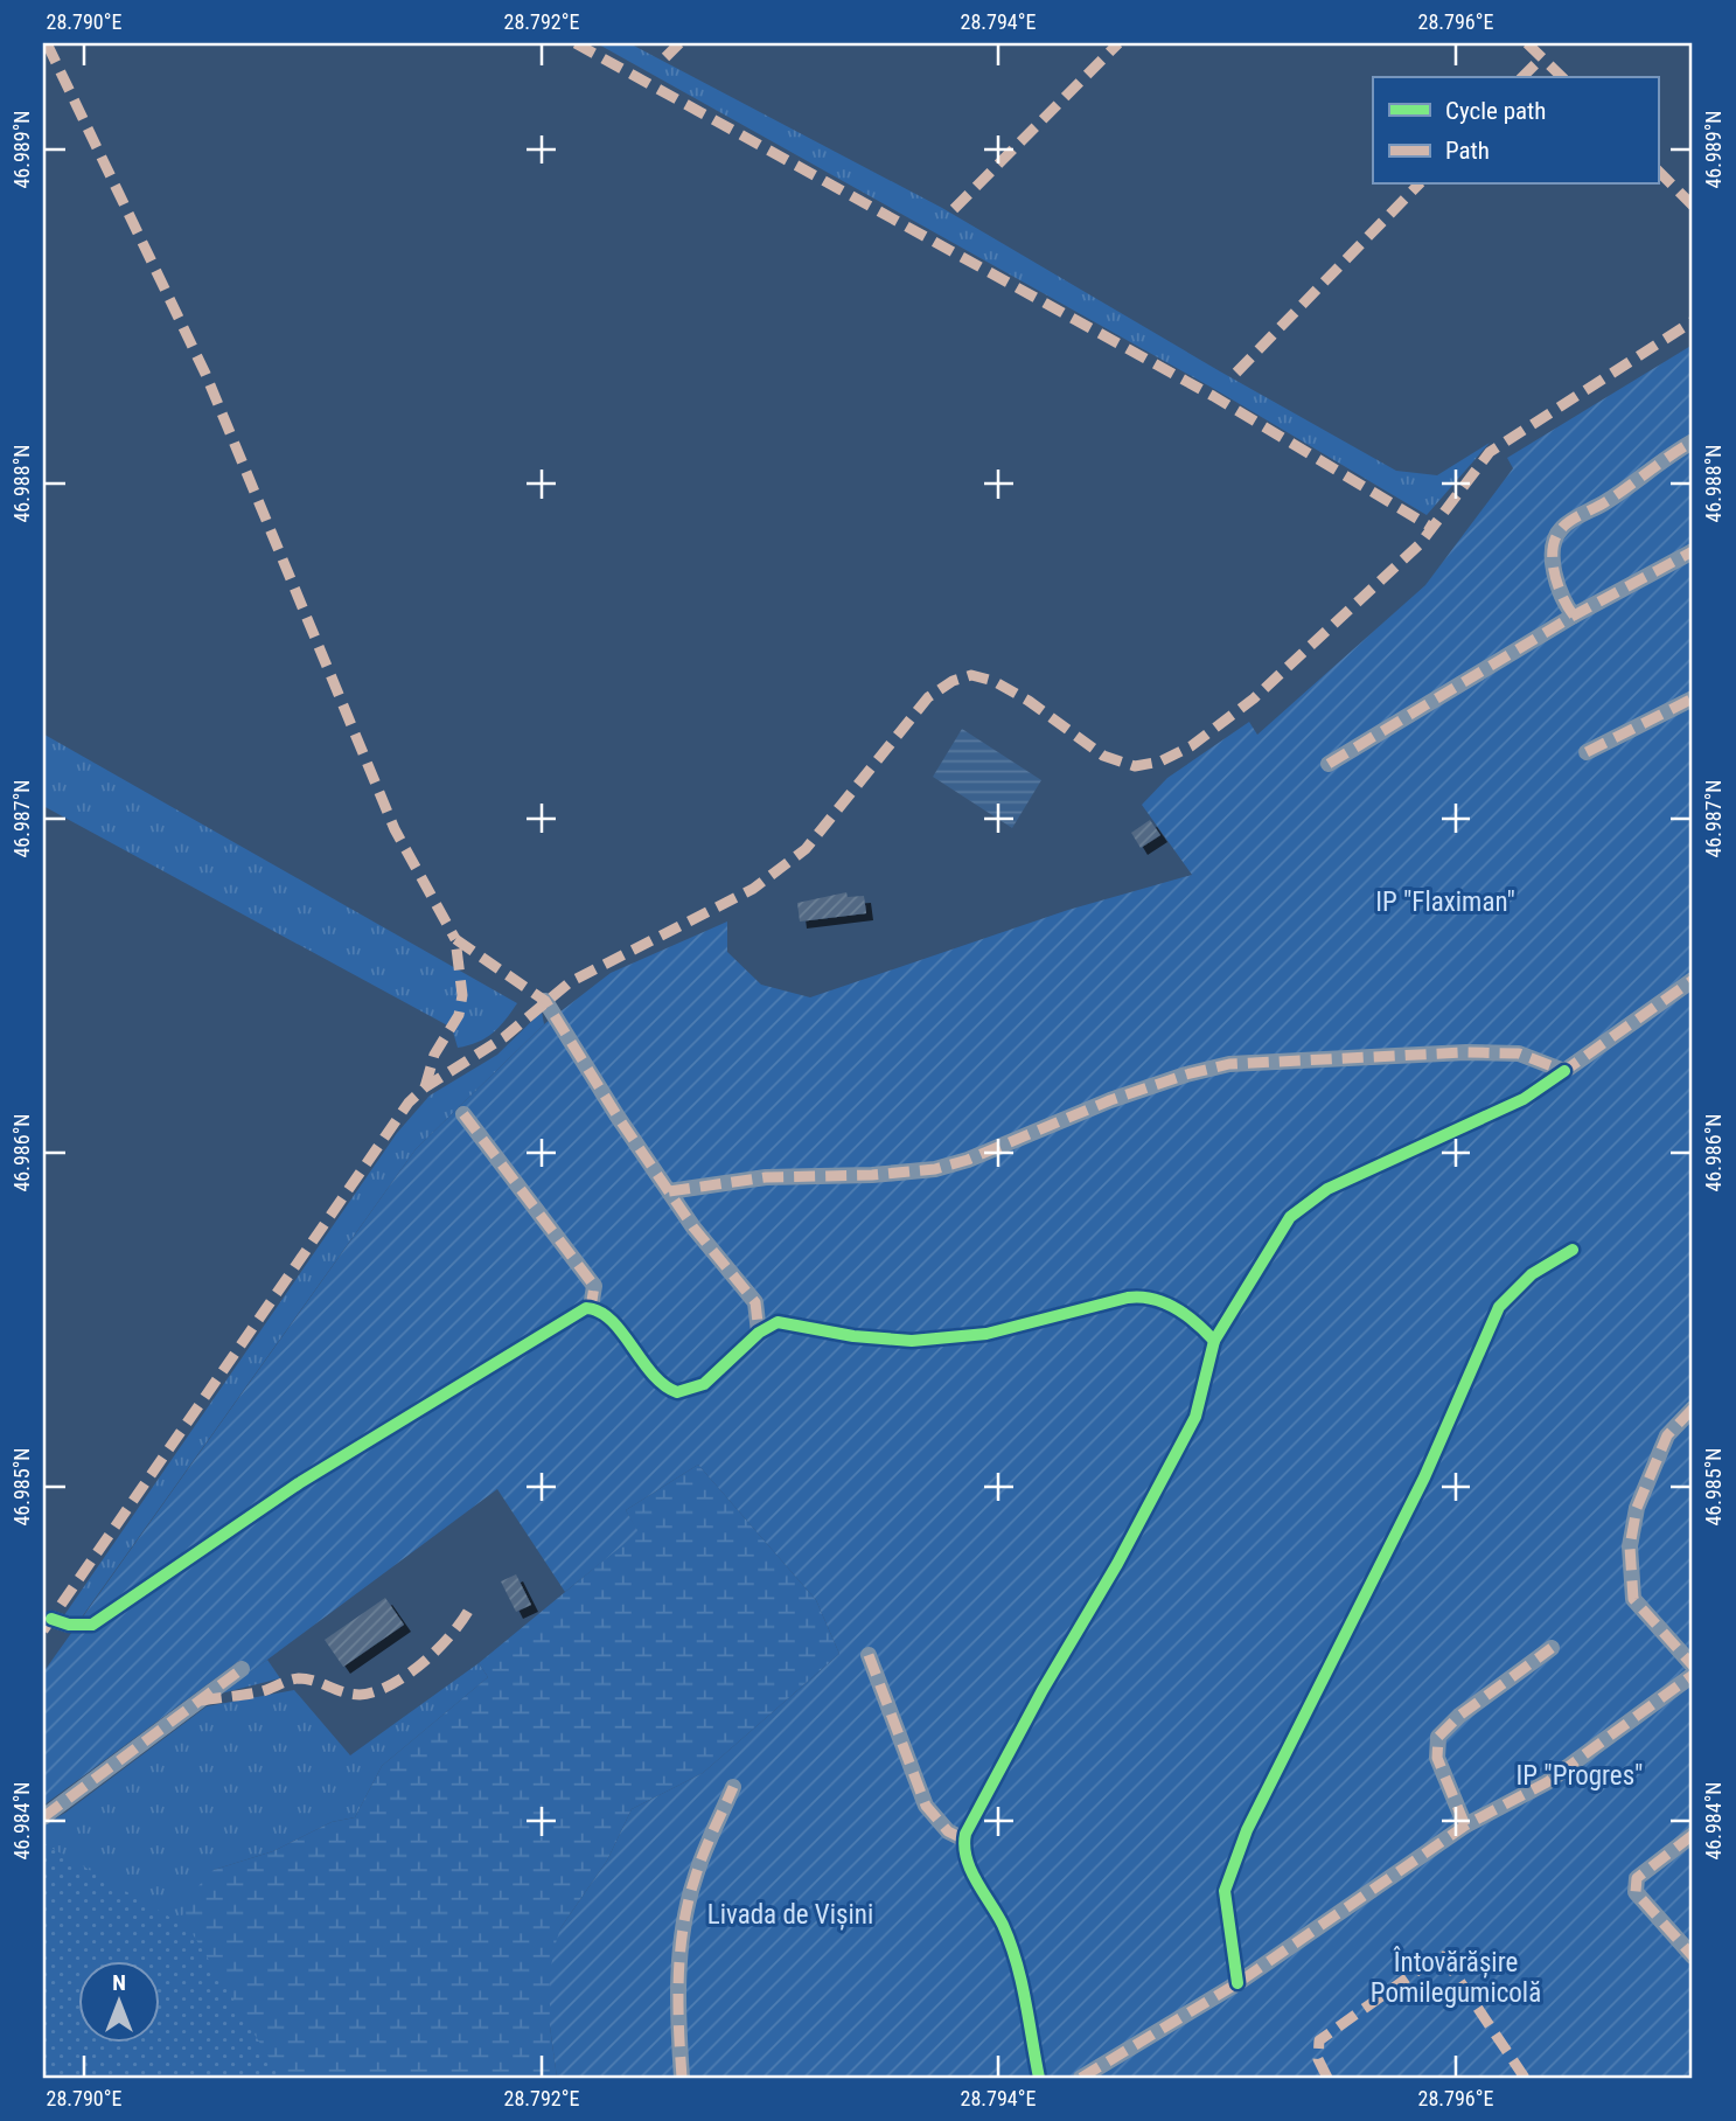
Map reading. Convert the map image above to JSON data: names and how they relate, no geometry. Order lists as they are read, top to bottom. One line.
{"parks":["IP \"Flaximan\"","IP \"Progres\"","Livada de Vișini","Întovărășire Pomilegumicolă"],"legend":["Cycle path","Path"],"north":"top","coordinates":["28.790°E","28.792°E","28.794°E","28.796°E","46.989°N","46.988°N","46.987°N","46.986°N","46.985°N","46.984°N"]}
